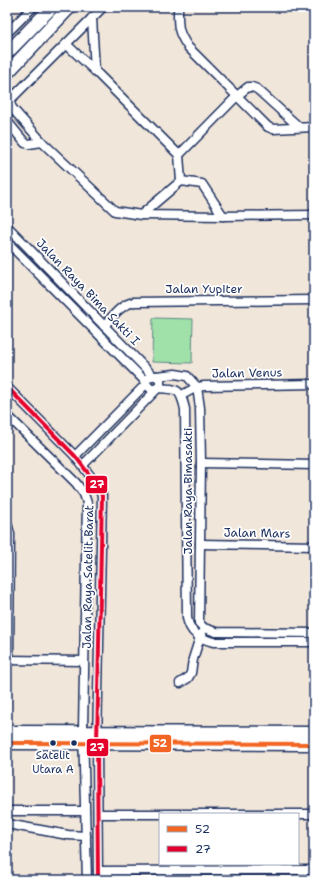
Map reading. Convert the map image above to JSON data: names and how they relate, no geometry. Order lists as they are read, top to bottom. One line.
{"streets":{"street":["Jalan Yupiter","Jalan Raya Bima Sakti I","Jalan Venus","Jalan Raya Bimasakti","Jalan Mars","Jalan Raya Satelit Barat"]},"crossings":[["Jalan Yupiter","Jalan Raya Bima Sakti I"],["Jalan Venus","Jalan Raya Bimasakti"],["Jalan Raya Bimasakti","Jalan Mars"]],"places":["Satelit Utara A"],"lines":["transit line 27","transit line 52"],"legend":["52","27"]}
